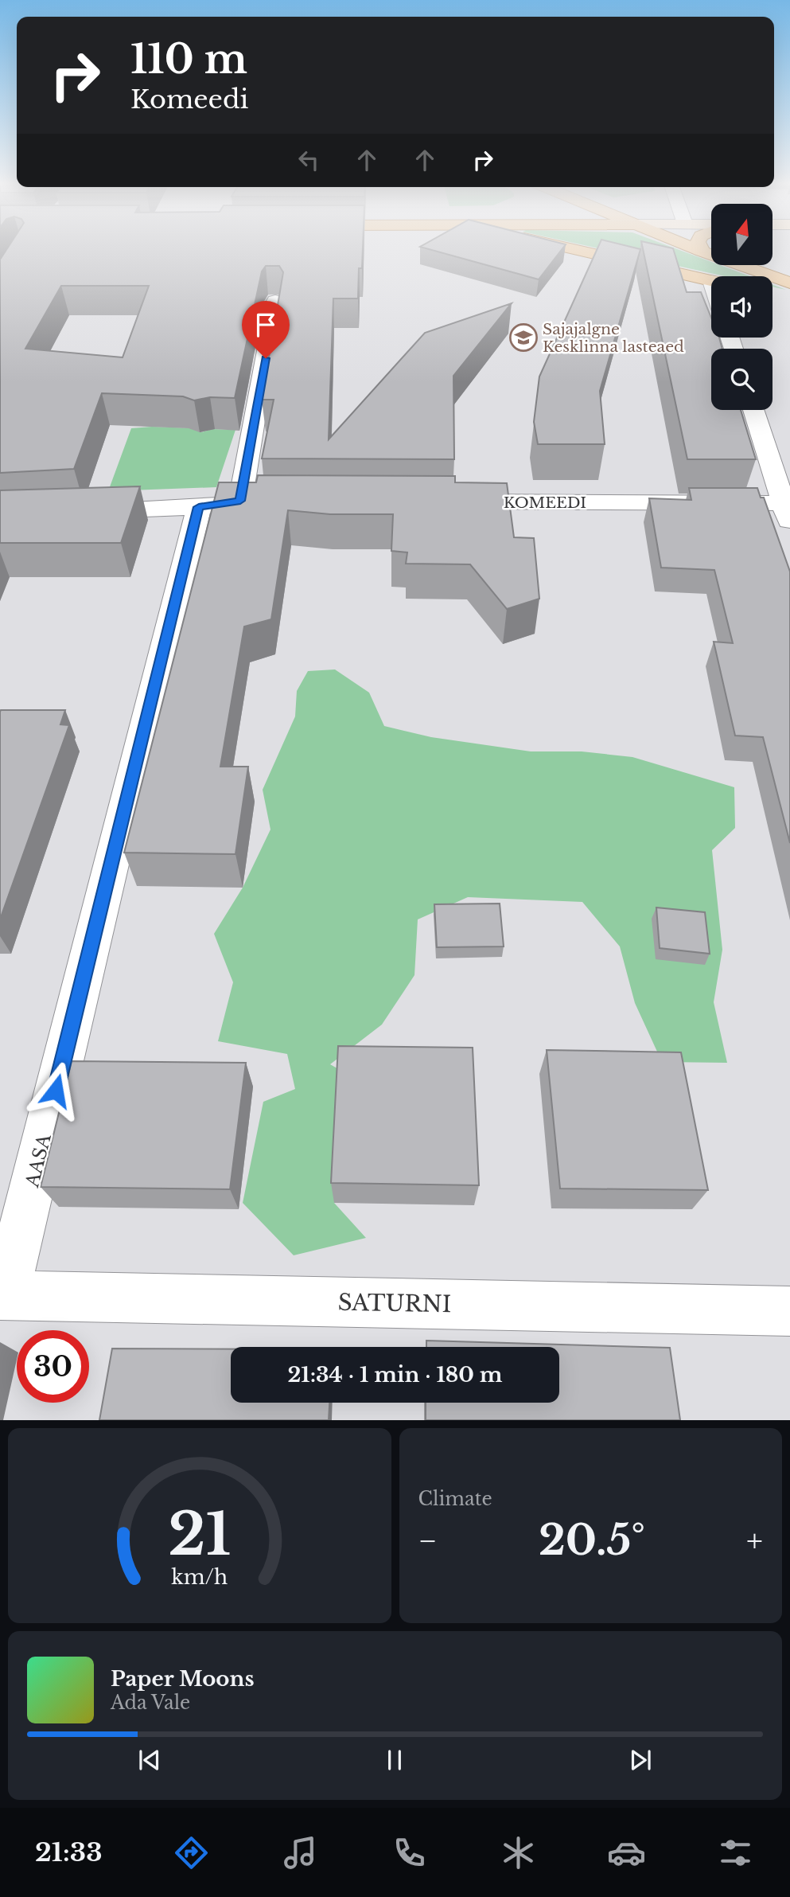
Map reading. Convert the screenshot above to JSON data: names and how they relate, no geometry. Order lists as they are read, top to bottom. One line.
{"streets":{"street":["KOMEEDI","AASA","SATURNI"]},"crossings":[["AASA","SATURNI"]],"places":{"school or university":["Sajajalgne Kesklinna lasteaed"]},"north":"top","page":{"turn":["110 m","Komeedi"],"limit":"30","trip":"21:34 · 1 min · 180 m","tile":"Climate","heat":["−","20.5°","+"],"song":["Paper Moons","Ada Vale"],"tabs":"21:33","gauge":["21","km/h"]}}
